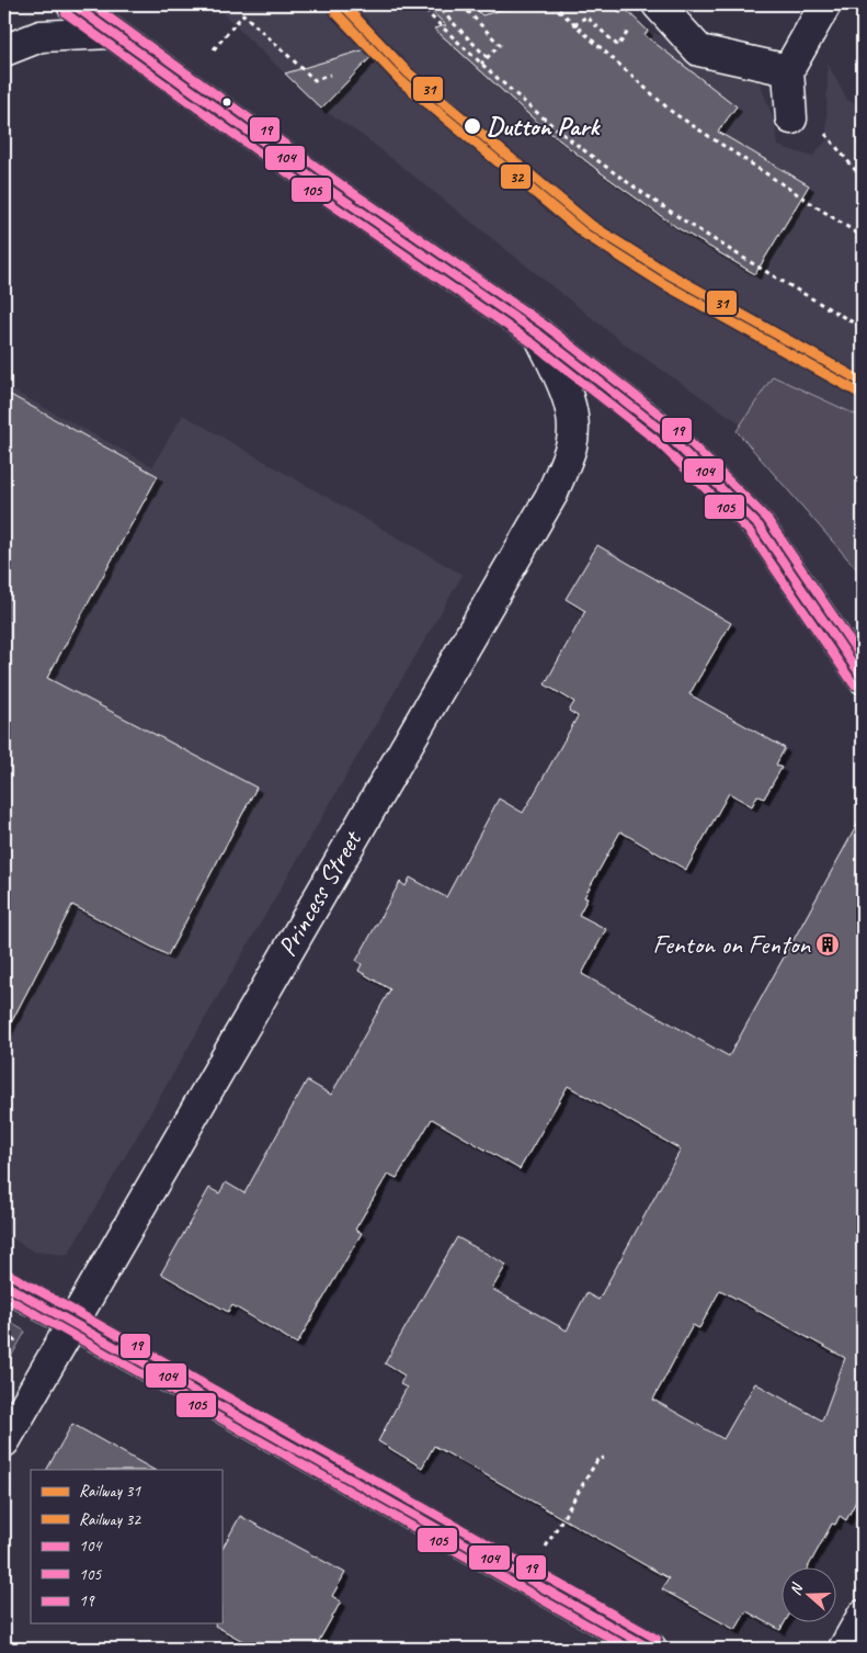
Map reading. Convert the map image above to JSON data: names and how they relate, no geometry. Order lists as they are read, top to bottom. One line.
{"streets":{"main road":["Princess Street"]},"places":{"other":["Dutton Park"],"building":["Fenton on Fenton"]},"lines":["rail line 31","transit line 104","transit line 19","rail line 32","transit line 105"],"legend":["Railway 31","Railway 32","104","105","19"],"north":"left"}
